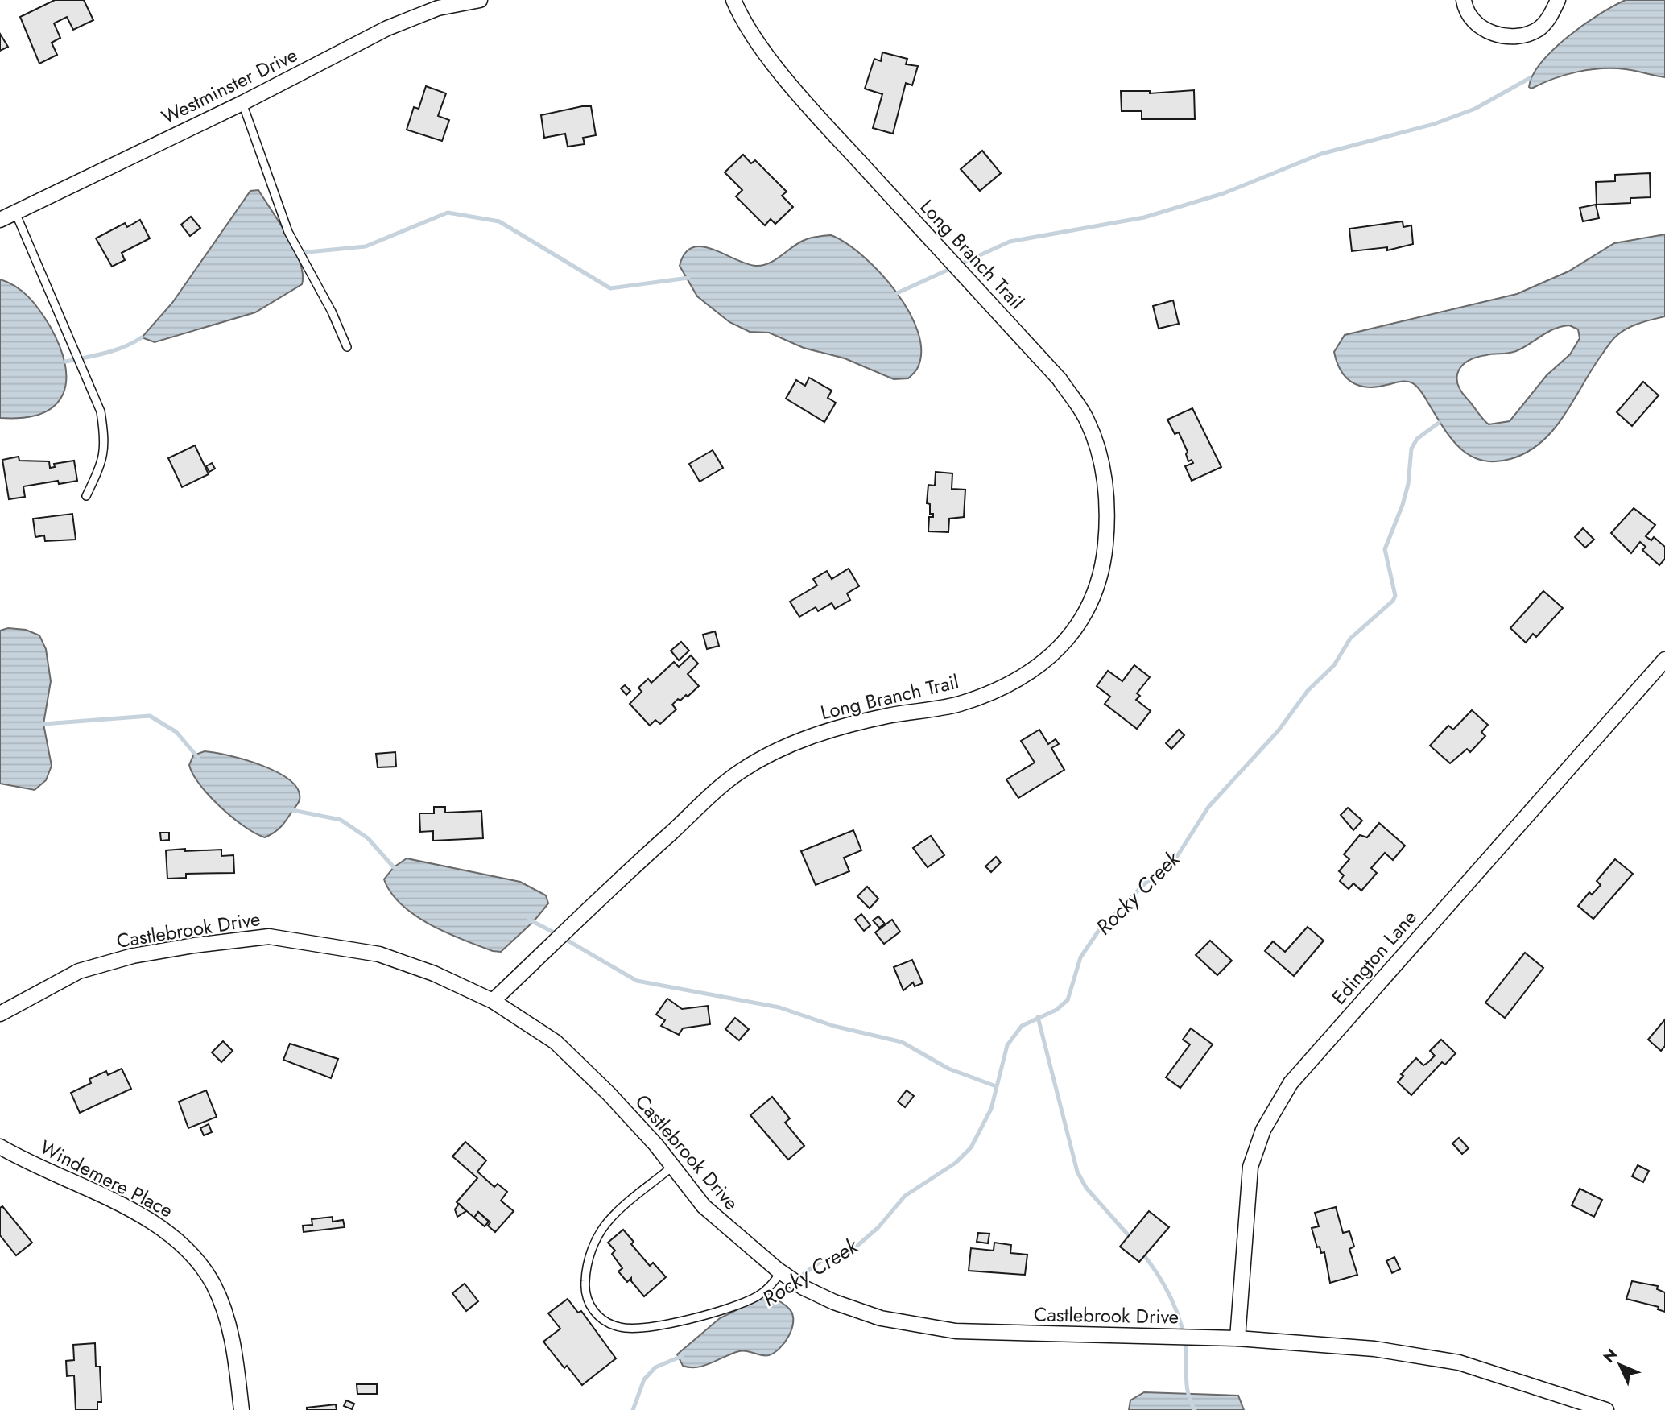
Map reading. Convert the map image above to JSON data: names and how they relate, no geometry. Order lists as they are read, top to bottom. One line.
{"streets":{"street":["Westminster Drive","Long Branch Trail","Castlebrook Drive","Edington Lane","Windemere Place"]},"crossings":[["Long Branch Trail","Castlebrook Drive"],["Castlebrook Drive","Edington Lane"]],"water":["Rocky Creek"],"north":"top left"}
